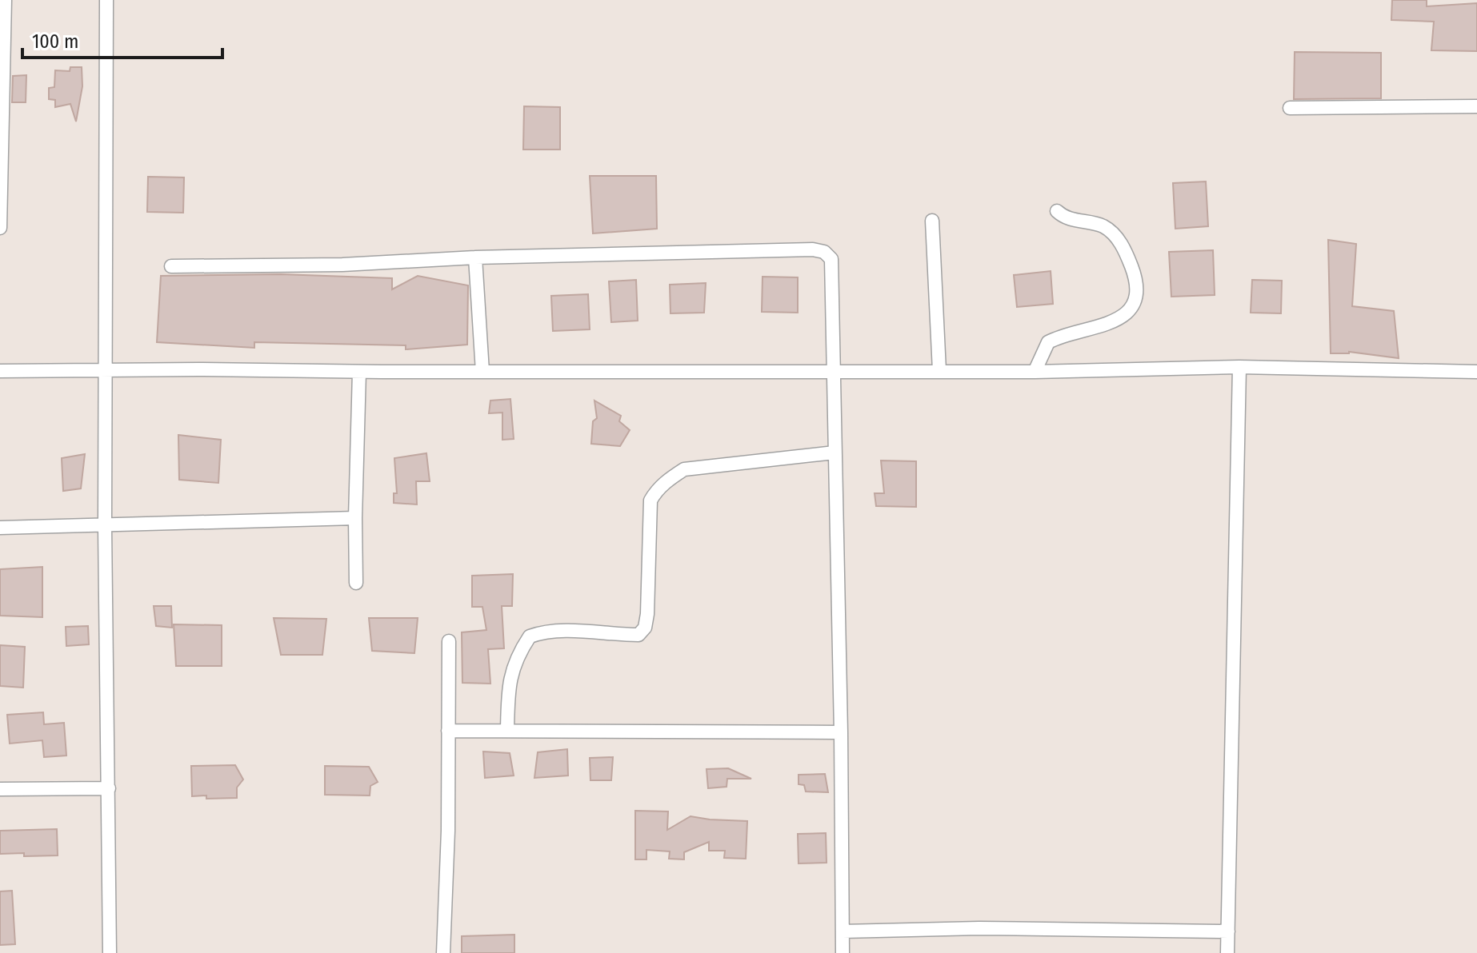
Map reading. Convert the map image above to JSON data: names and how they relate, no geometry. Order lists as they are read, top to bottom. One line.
{"scale_bar":"100 m"}
